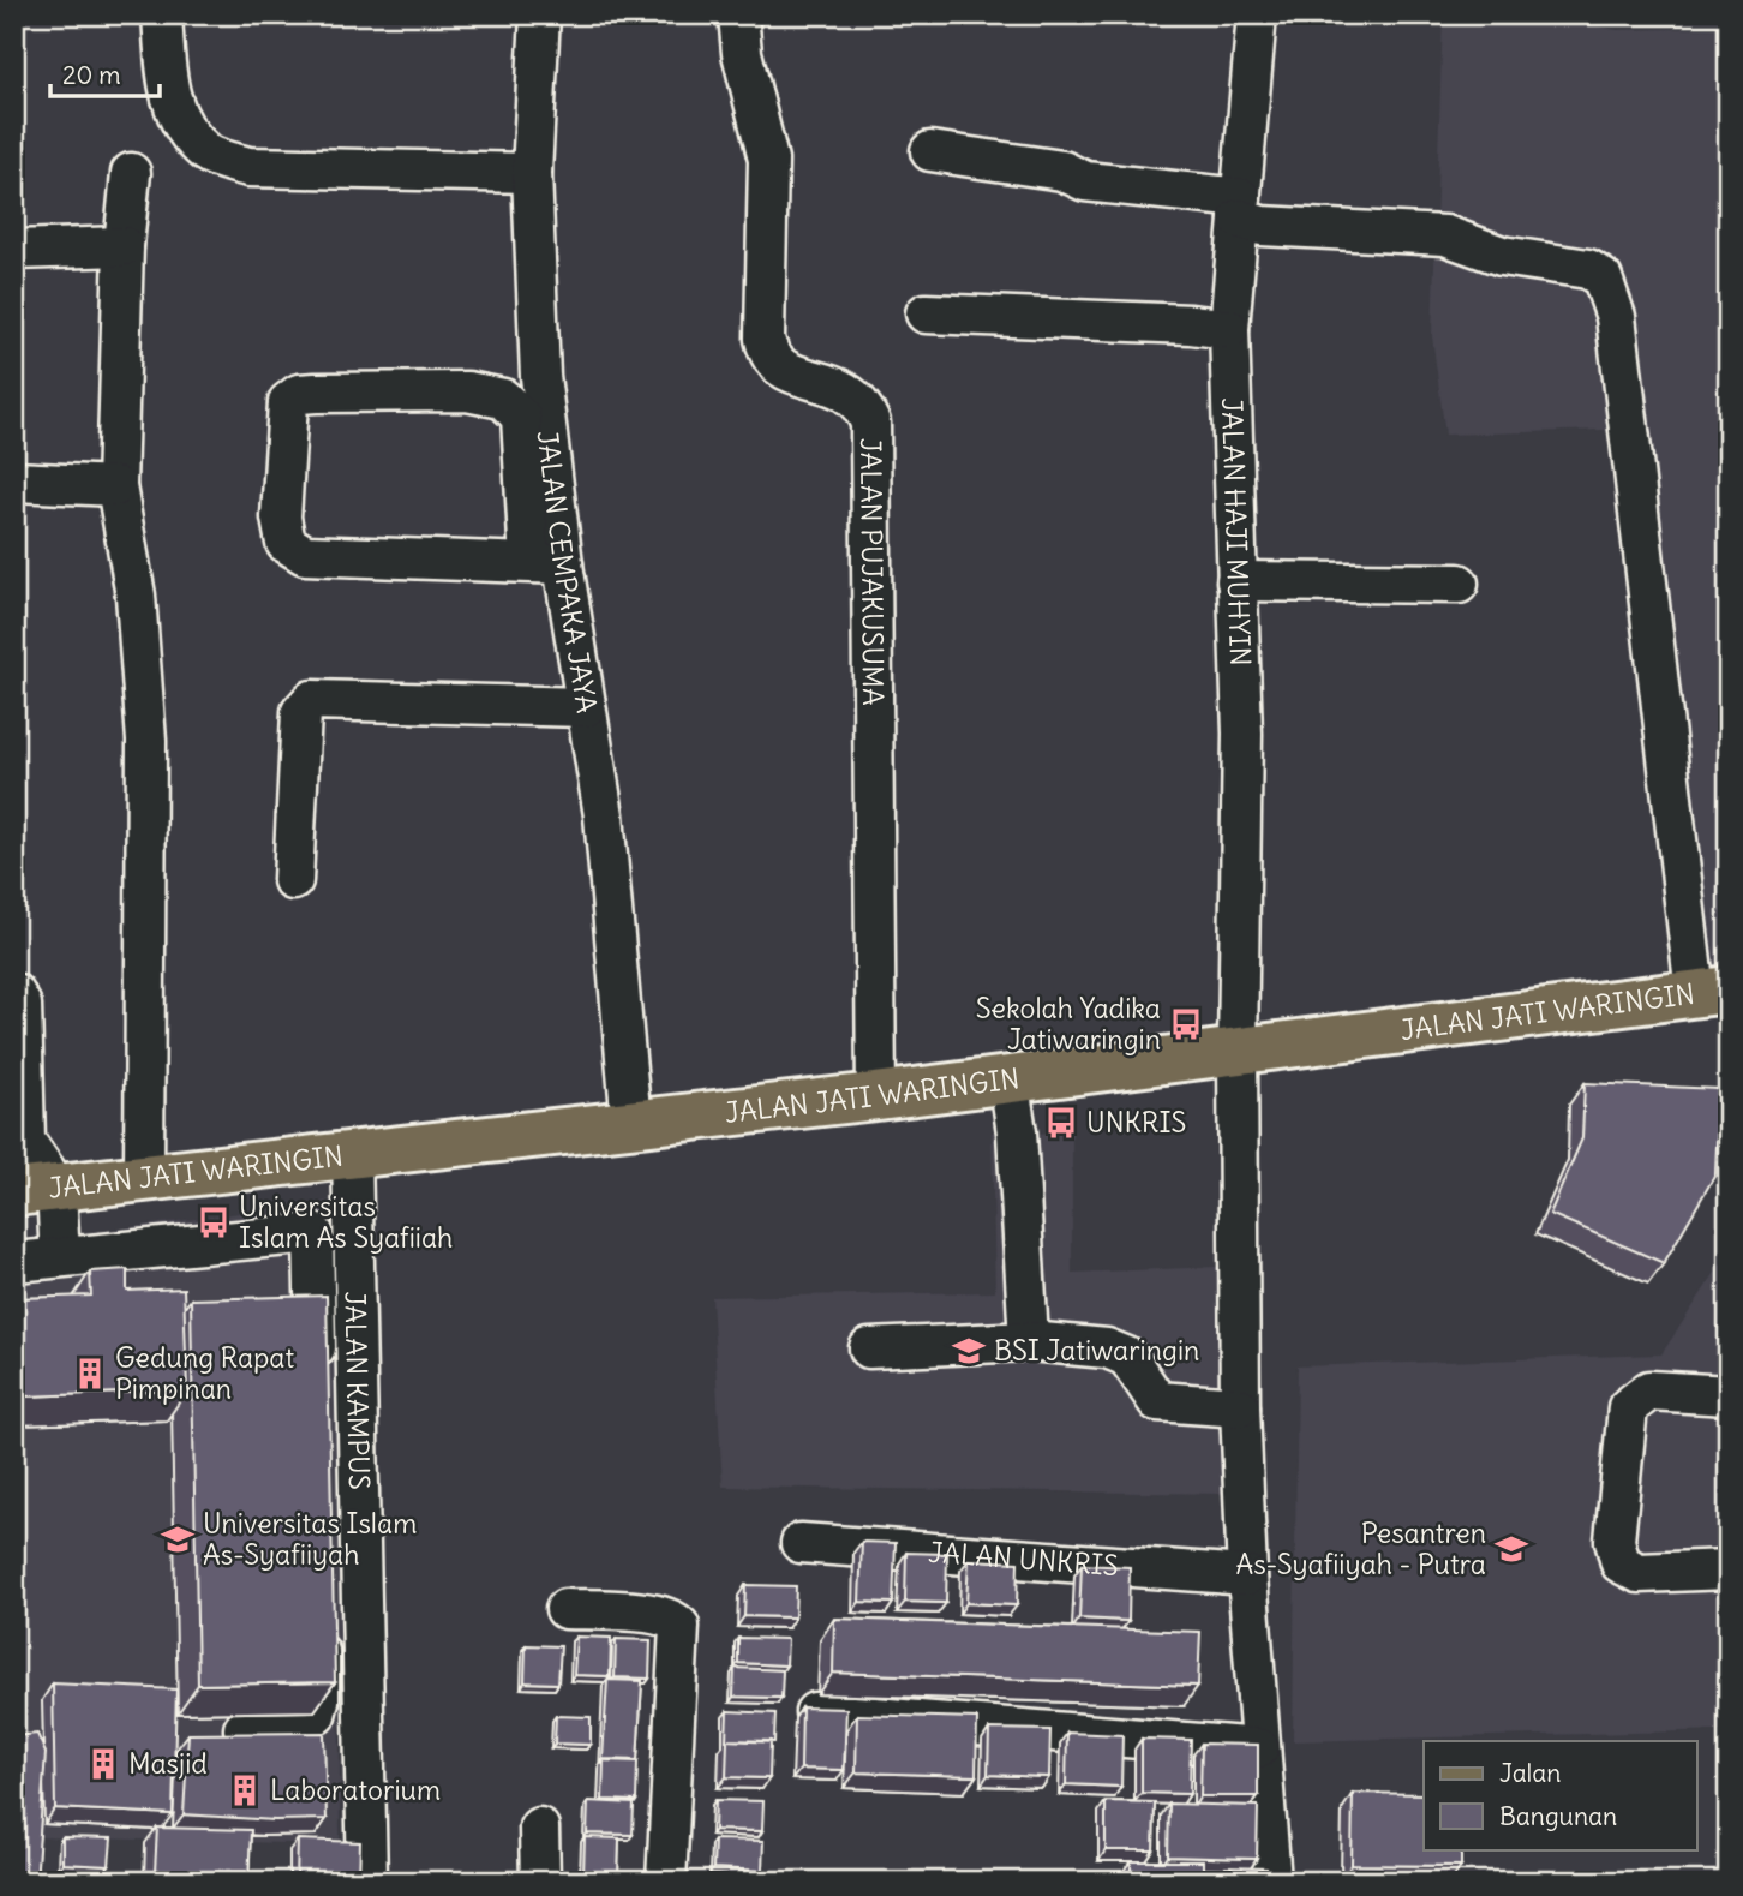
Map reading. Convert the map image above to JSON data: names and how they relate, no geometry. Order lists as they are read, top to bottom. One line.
{"streets":{"main road":["JALAN JATI WARINGIN"],"street":["JALAN HAJI MUHYIN","JALAN CEMPAKA JAYA","JALAN PUJAKUSUMA","JALAN KAMPUS","JALAN UNKRIS"]},"crossings":[["JALAN HAJI MUHYIN","JALAN JATI WARINGIN"],["JALAN HAJI MUHYIN","JALAN UNKRIS"],["JALAN CEMPAKA JAYA","JALAN JATI WARINGIN"],["JALAN PUJAKUSUMA","JALAN JATI WARINGIN"],["JALAN JATI WARINGIN","JALAN KAMPUS"]],"places":{"bus stop":["Sekolah Yadika Jatiwaringin","UNKRIS","Universitas Islam As Syafiiah"],"school or university":["BSI Jatiwaringin","Universitas Islam As-Syafiiyah","Pesantren As-Syafiiyah - Putra"],"building":["Gedung Rapat Pimpinan","Masjid","Laboratorium"]},"legend":["Jalan","Bangunan"],"scale_bar":"20 m"}
